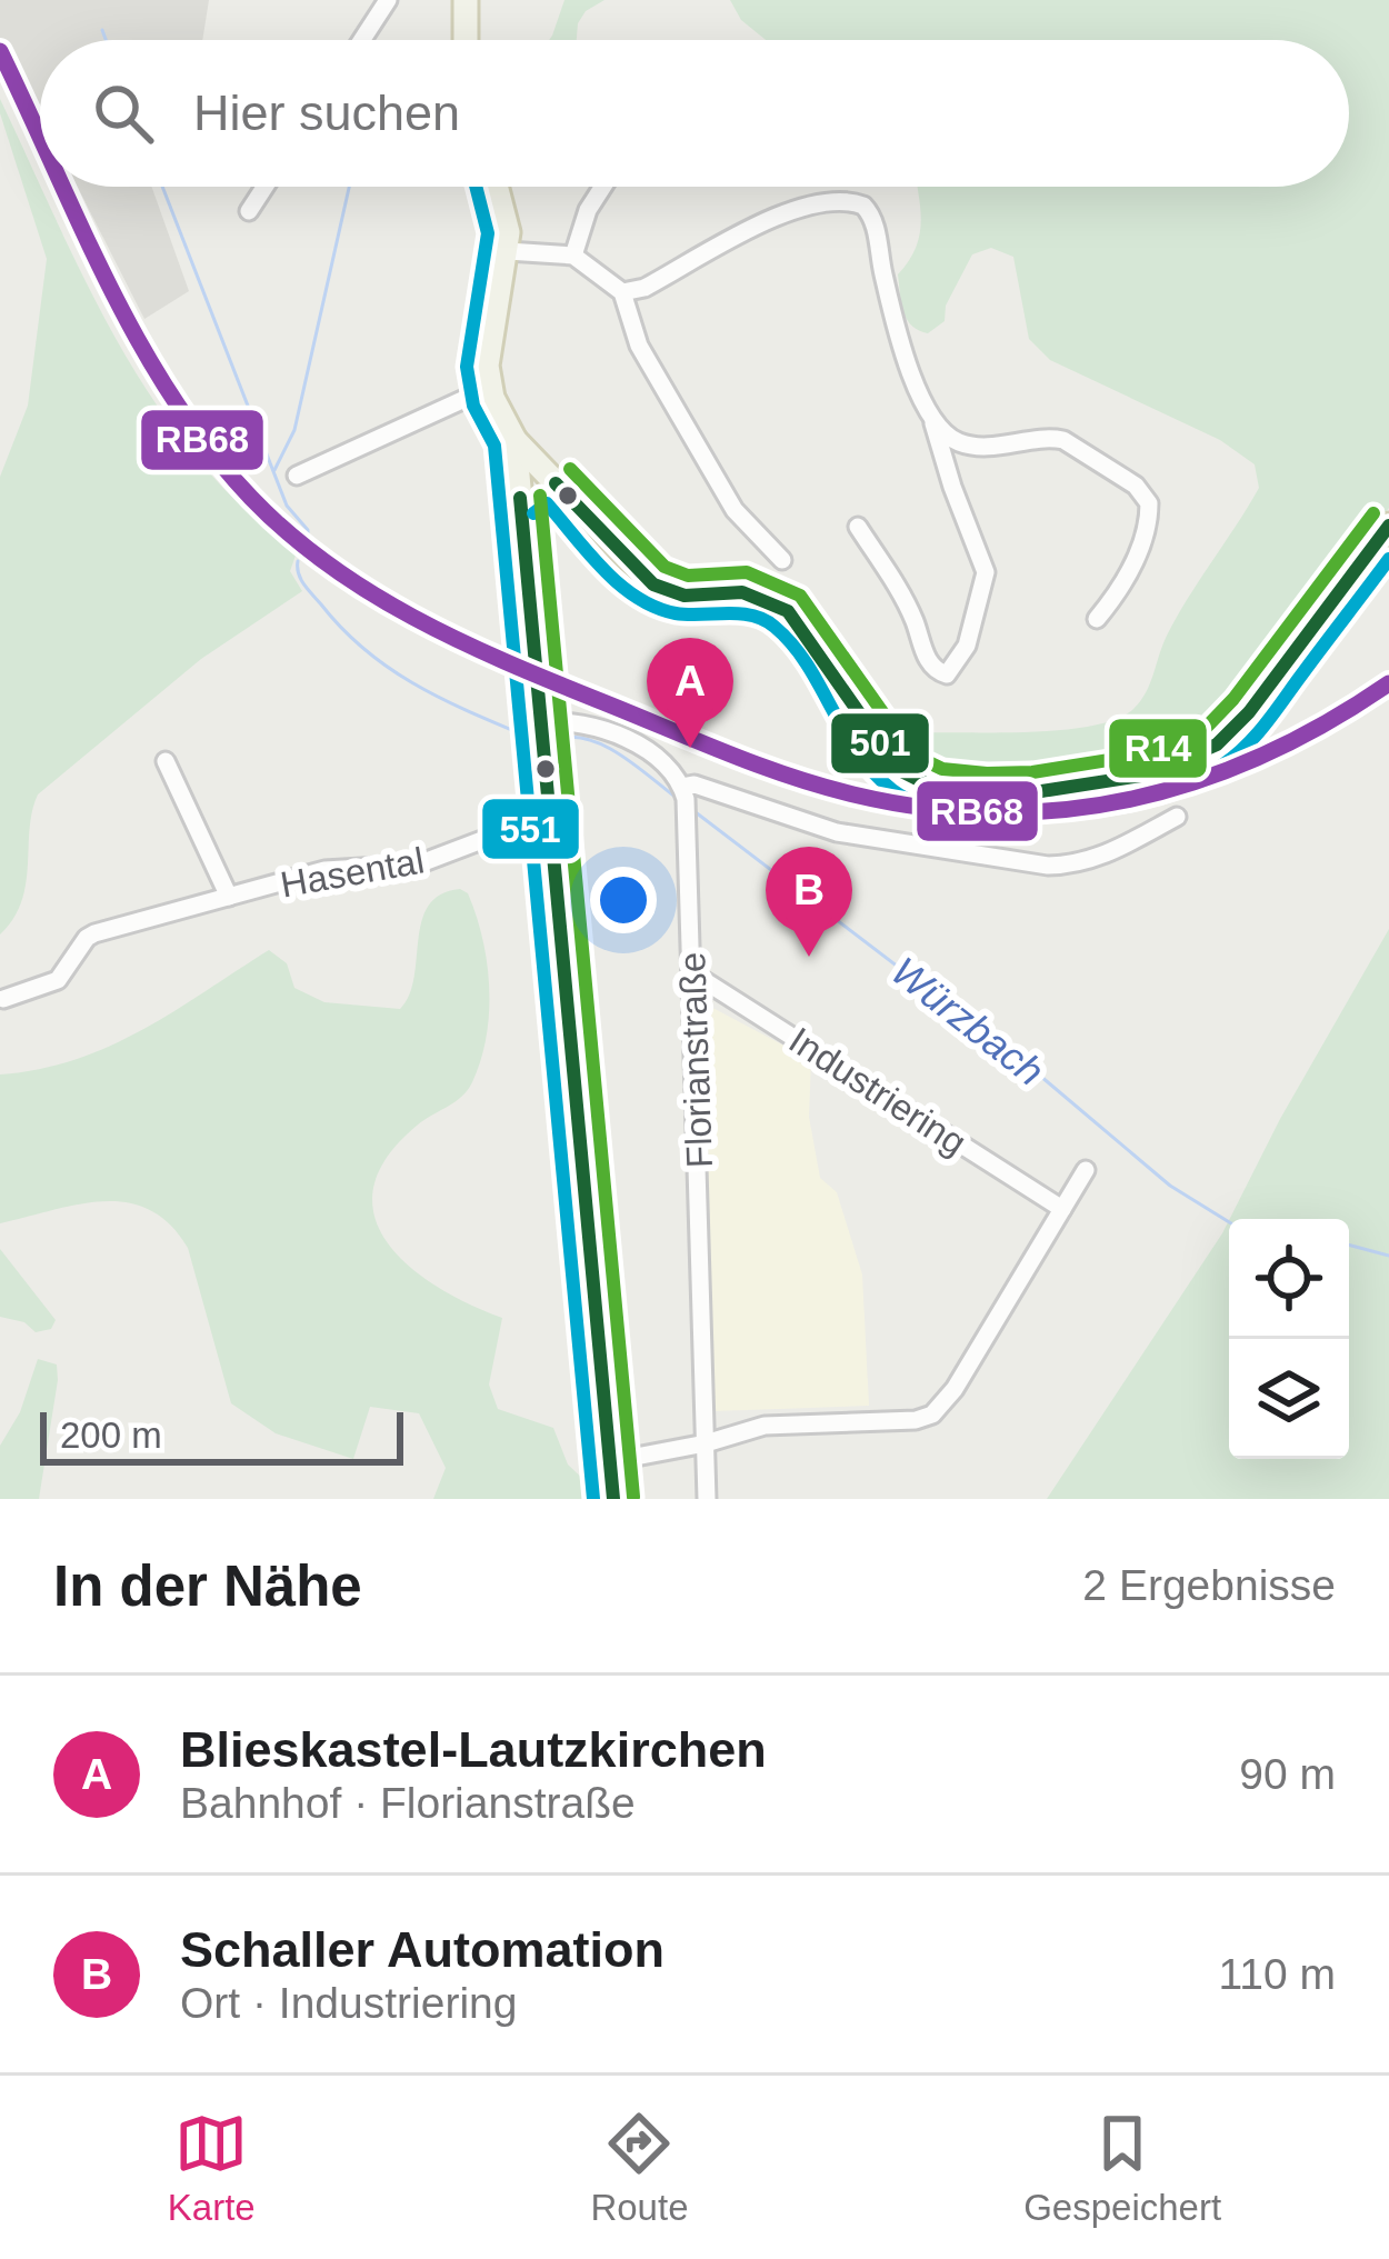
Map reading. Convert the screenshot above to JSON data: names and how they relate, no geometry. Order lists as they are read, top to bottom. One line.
{"streets":{"street":["Hasental","Florianstraße","Industriering"]},"crossings":[["Florianstraße","Industriering"]],"water":["Würzbach"],"lines":["transit line RB68","transit line 551","transit line R14","transit line 501"],"scale_bar":"200 m","page":{"search":"Hier suchen","pins":["A","B"],"scale":"200 m","heading":["In der Nähe","2 Ergebnisse"],"list":[{"mark":"A","name":"Blieskastel-Lautzkirchen","note":"Bahnhof · Florianstraße","value":"90 m"},{"mark":"B","name":"Schaller Automation","note":"Ort · Industriering","value":"110 m"}],"nav":["Karte","Route","Gespeichert"]}}
